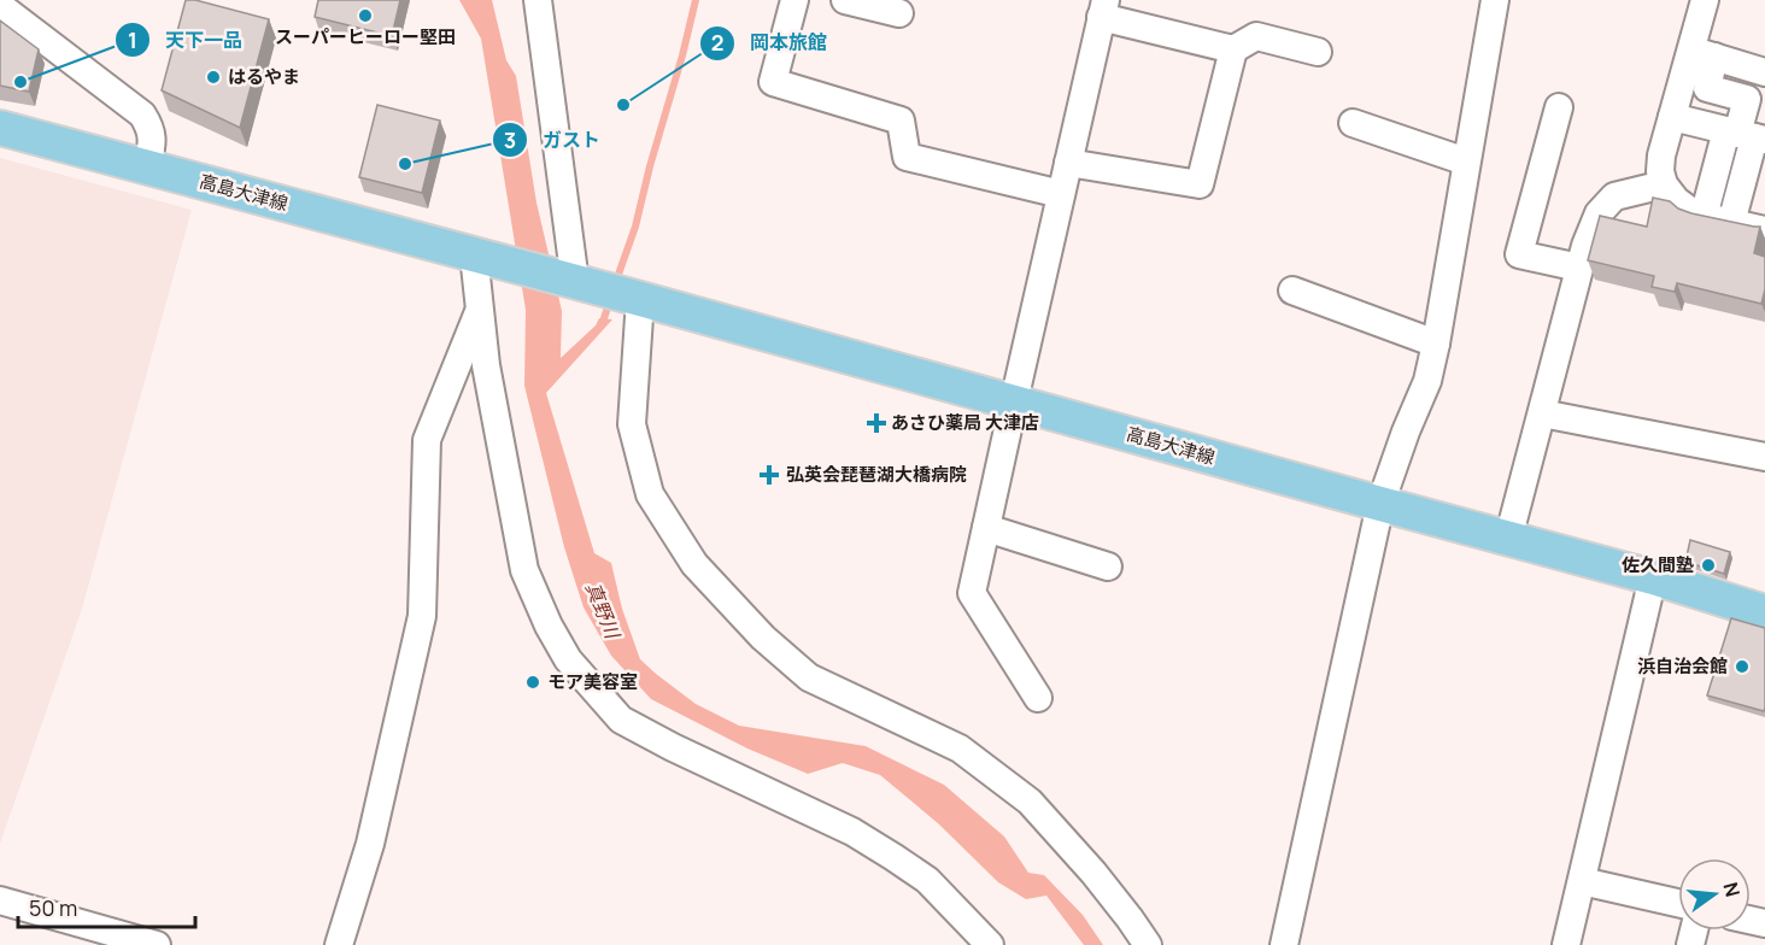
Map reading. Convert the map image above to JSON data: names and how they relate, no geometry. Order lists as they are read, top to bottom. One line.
{"streets":{"main road":["高島大津線"]},"water":["真野川"],"places":{"other":["スーパーヒーロー堅田","はるやま","天下一品","岡本旅館","ガスト","佐久間塾","浜自治会館","モア美容室"],"health":["あさひ薬局 大津店","弘英会琵琶湖大橋病院"]},"scale_bar":"50 m","north":"right"}
